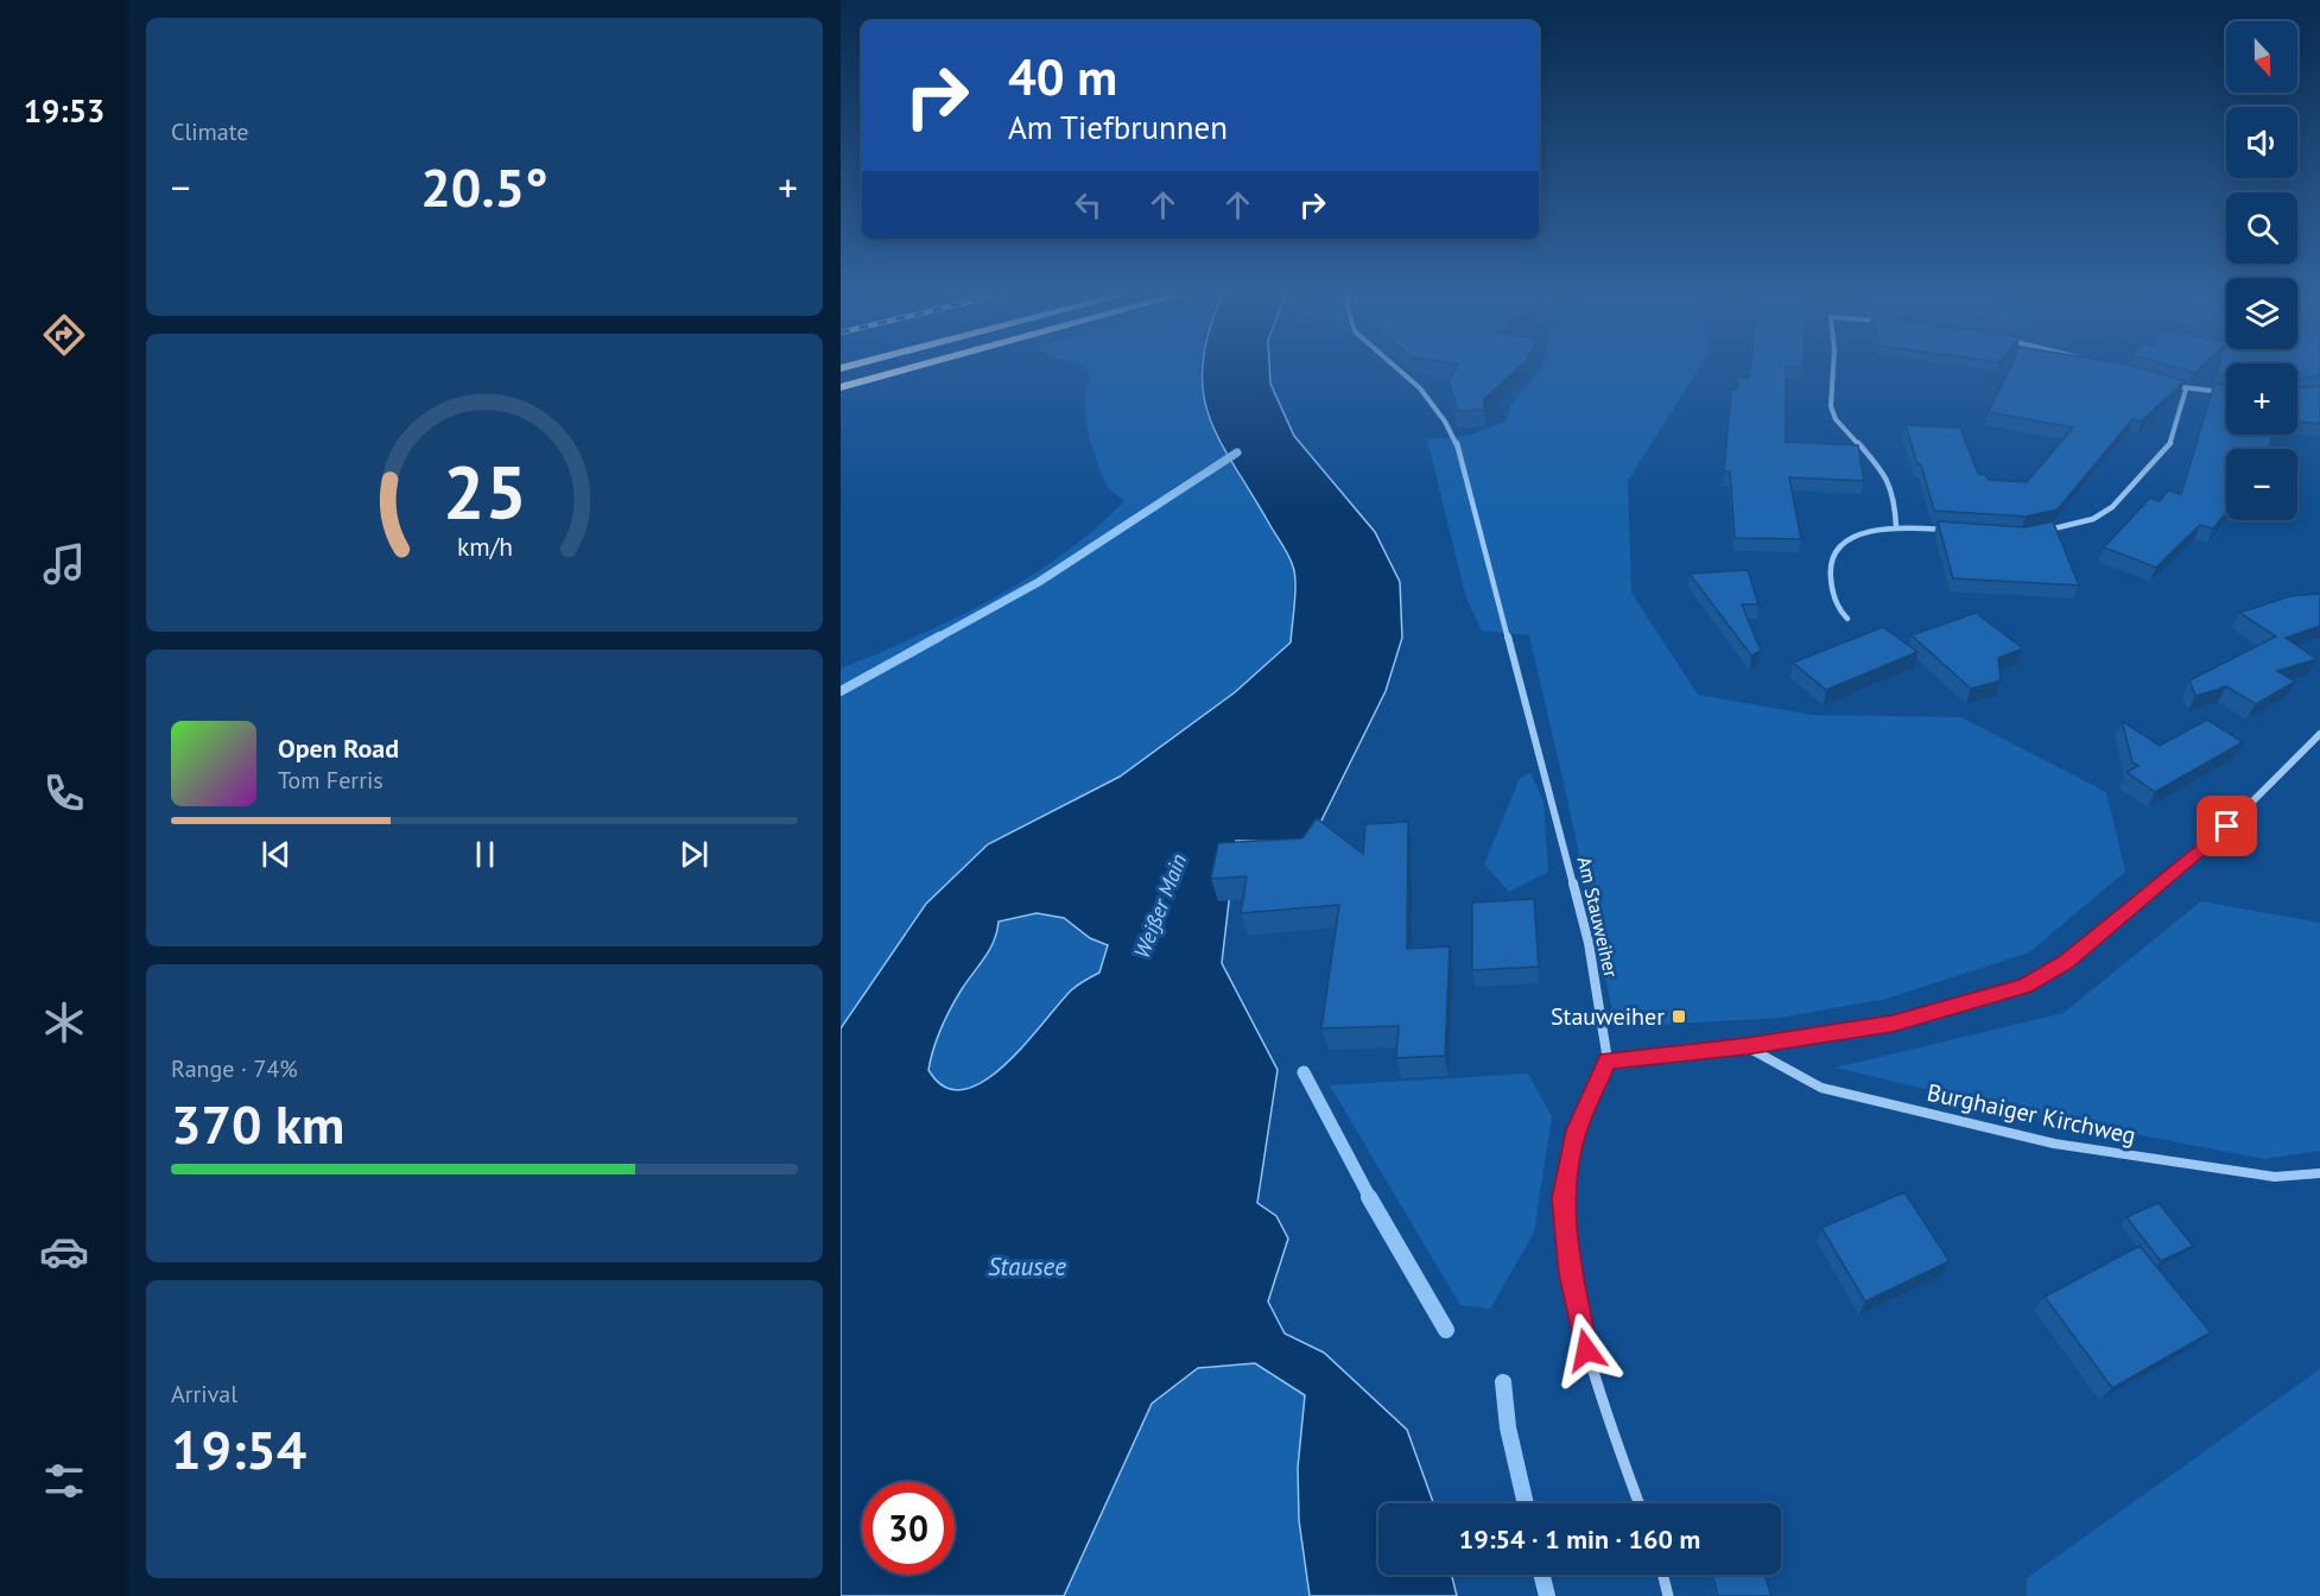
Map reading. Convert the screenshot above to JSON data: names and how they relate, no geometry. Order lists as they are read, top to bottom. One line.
{"streets":{"street":["Am Stauweiher","Burghaiger Kirchweg"]},"water":["Weißer Main","Stausee"],"places":{"transit":["Stauweiher"]},"north":"bottom","page":{"tabs":"19:53","tile":["Climate",["Range · 74%","370 km"],["Arrival","19:54"]],"map_buttons":["+","−"],"turn":["40 m","Am Tiefbrunnen"],"heat":["−","20.5°","+"],"song":["Open Road","Tom Ferris"],"limit":"30","trip":"19:54 · 1 min · 160 m","gauge":["25","km/h"]}}
